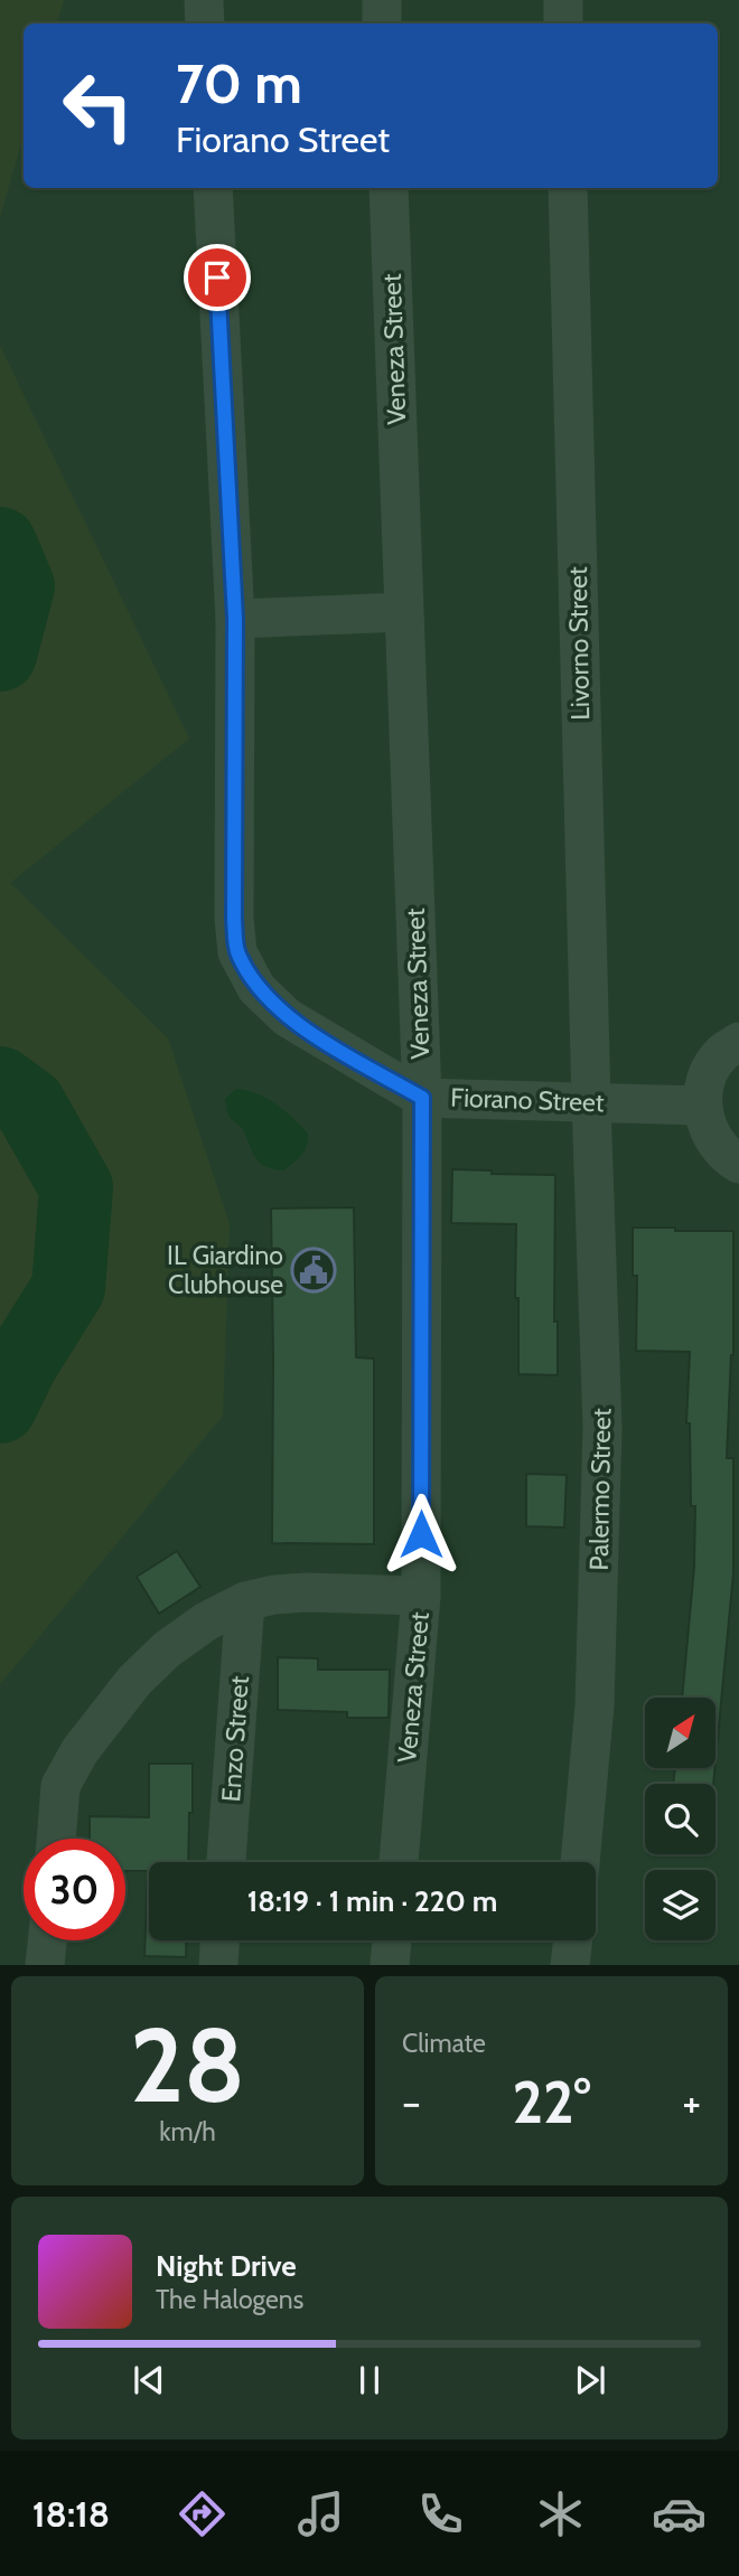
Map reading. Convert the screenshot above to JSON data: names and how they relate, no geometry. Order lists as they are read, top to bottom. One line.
{"streets":{"street":["Veneza Street","Livorno Street","Fiorano Street","Palermo Street","Enzo Street"]},"crossings":[["Veneza Street","Fiorano Street"],["Livorno Street","Fiorano Street"],["Livorno Street","Palermo Street"],["Fiorano Street","Palermo Street"]],"places":{"public building":["IL Giardino Clubhouse"]},"north":"top right","page":{"turn":["70 m","Fiorano Street"],"limit":"30","trip":"18:19 · 1 min · 220 m","tile":[["28","km/h"],"Climate"],"heat":["−","22°","+"],"song":["Night Drive","The Halogens"],"tabs":"18:18"}}
